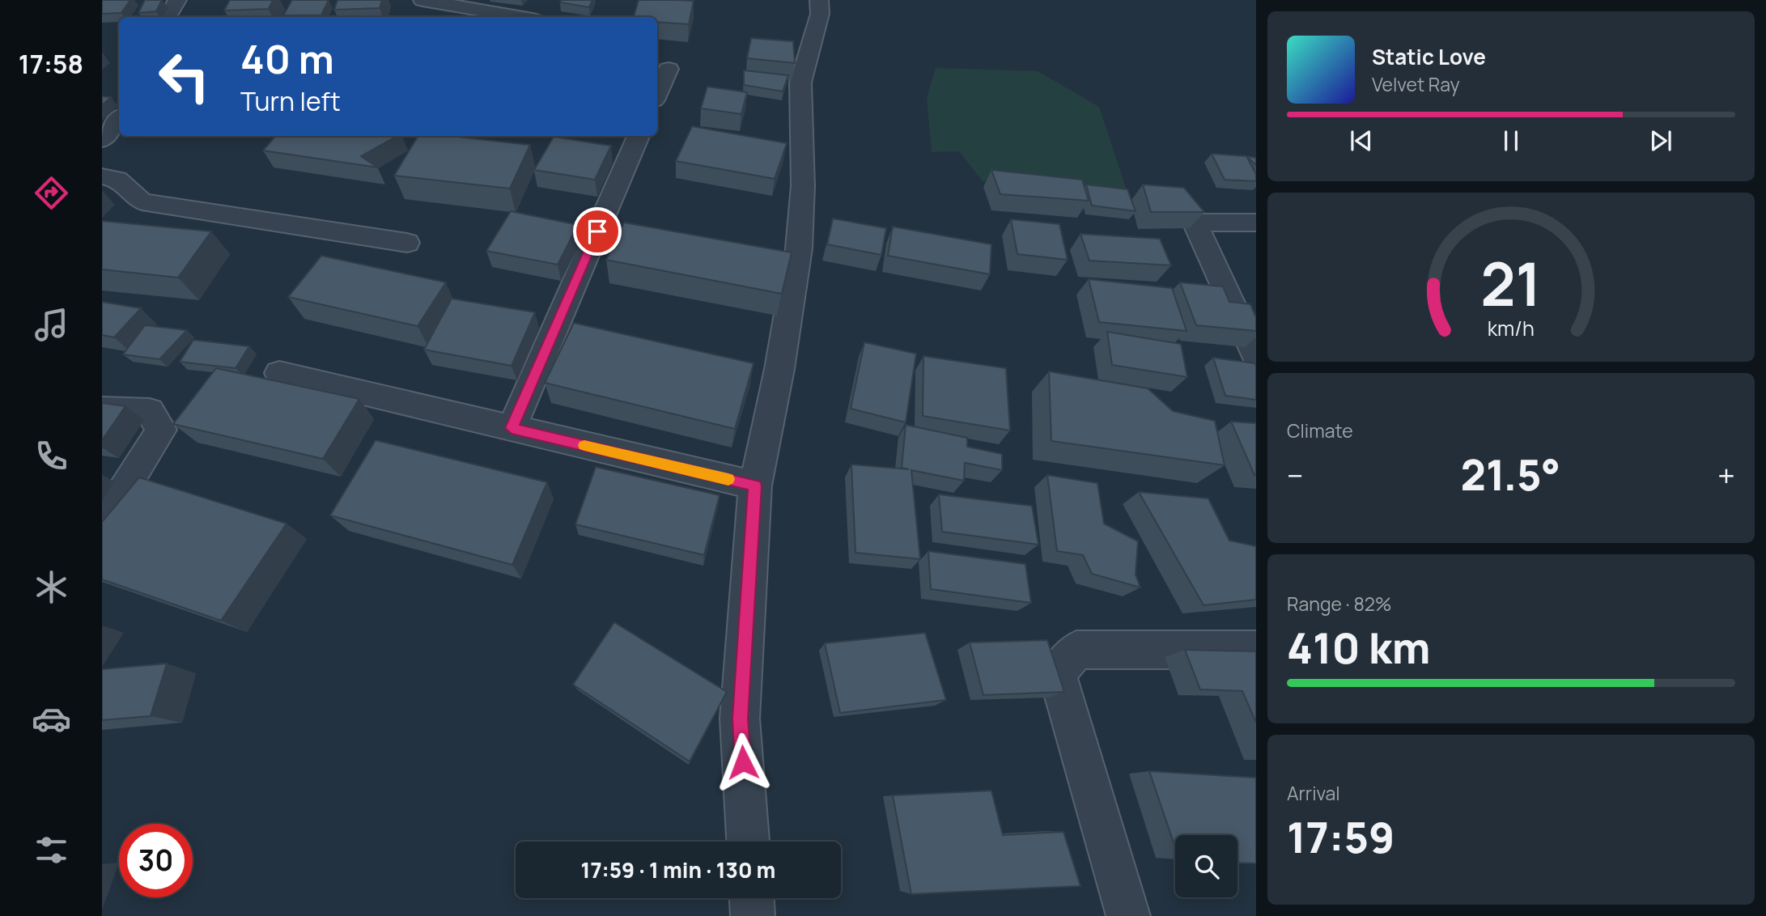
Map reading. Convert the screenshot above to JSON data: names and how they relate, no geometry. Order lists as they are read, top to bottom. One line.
{"page":{"tabs":"17:58","turn":["40 m","Turn left"],"song":["Static Love","Velvet Ray"],"tile":["Climate",["Range · 82%","410 km"],["Arrival","17:59"]],"heat":["−","21.5°","+"],"limit":"30","trip":"17:59 · 1 min · 130 m","gauge":["21","km/h"]}}
